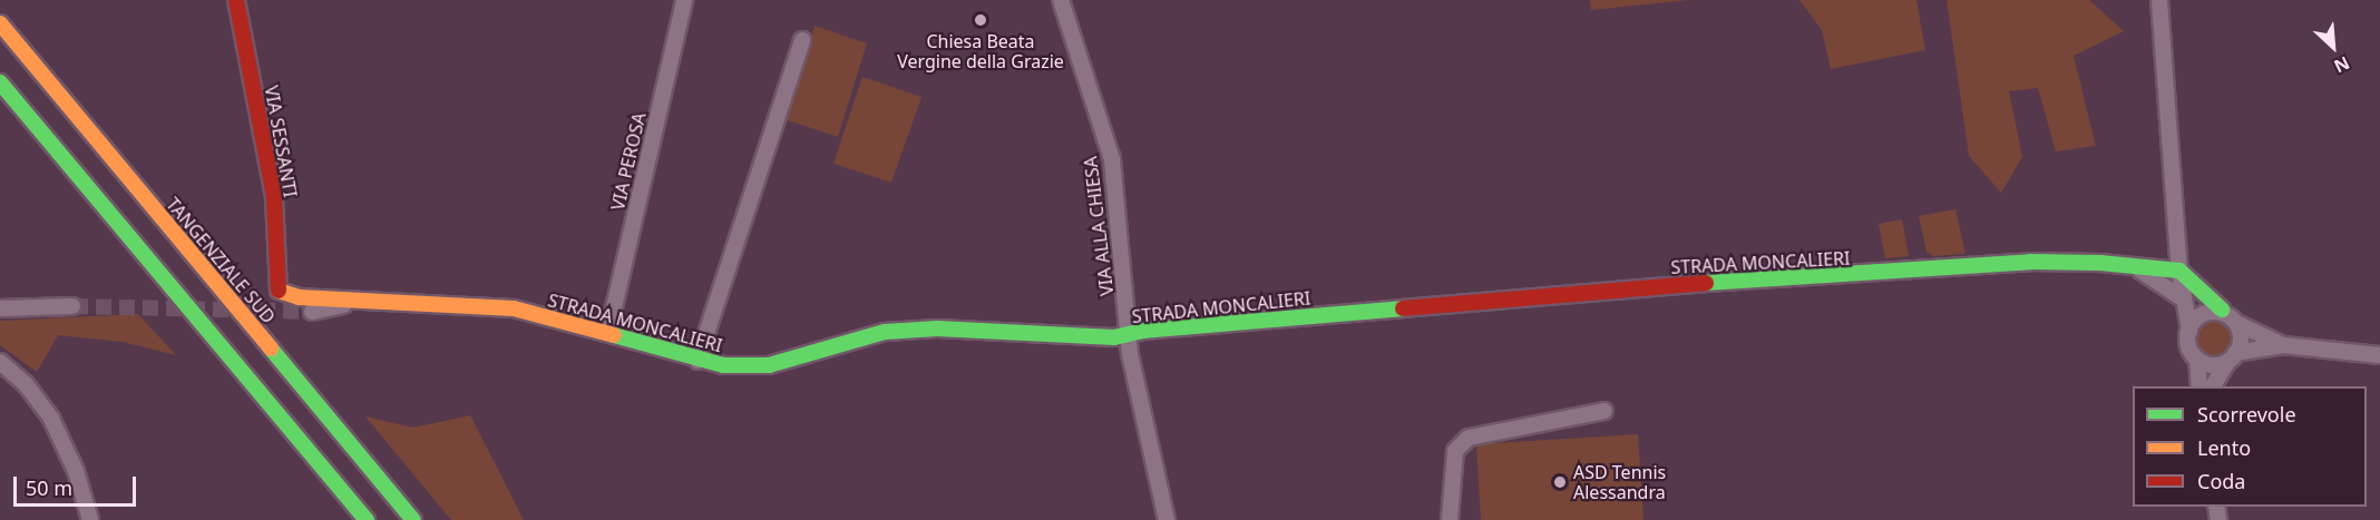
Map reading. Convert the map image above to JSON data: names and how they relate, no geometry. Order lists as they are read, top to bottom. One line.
{"streets":{"main road":["VIA SESSANTI","TANGENZIALE SUD","STRADA MONCALIERI"],"street":["VIA PEROSA","VIA ALLA CHIESA"]},"crossings":[["VIA SESSANTI","STRADA MONCALIERI"],["VIA PEROSA","STRADA MONCALIERI"],["VIA ALLA CHIESA","STRADA MONCALIERI"]],"places":["Chiesa Beata Vergine della Grazie","ASD Tennis Alessandra"],"legend":["Scorrevole","Lento","Coda"],"scale_bar":"50 m","north":"bottom right"}
